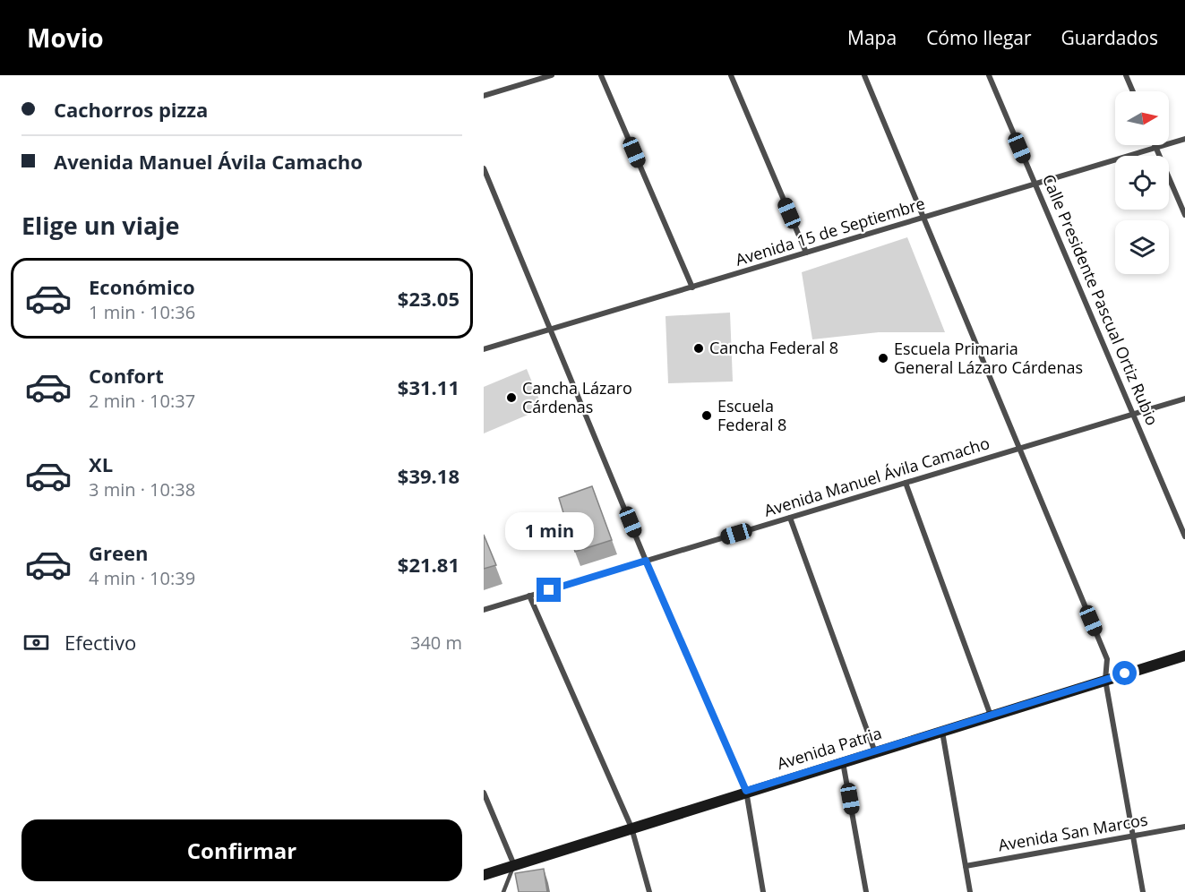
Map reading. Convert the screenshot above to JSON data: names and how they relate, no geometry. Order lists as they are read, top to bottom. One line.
{"streets":{"main road":["Avenida Patria"],"street":["Avenida 15 de Septiembre","Calle Presidente Pascual Ortiz Rubio","Avenida Manuel Ávila Camacho","Avenida San Marcos"]},"crossings":[["Avenida 15 de Septiembre","Calle Presidente Pascual Ortiz Rubio"],["Calle Presidente Pascual Ortiz Rubio","Avenida Manuel Ávila Camacho"]],"places":["Cancha Federal 8","Escuela Primaria General Lázaro Cárdenas","Cancha Lázaro Cárdenas","Escuela Federal 8"],"north":"right","page":{"header":"Movio","nav":["Mapa","Cómo llegar","Guardados"],"banner":["Cachorros pizza","Avenida Manuel Ávila Camacho"],"heading":"Elige un viaje","list":[{"name":"Económico","note":"1 min · 10:36","value":"$23.05"},{"name":"Confort","note":"2 min · 10:37","value":"$31.11"},{"name":"XL","note":"3 min · 10:38","value":"$39.18"},{"name":"Green","note":"4 min · 10:39","value":"$21.81"}],"bubble":"1 min","pay":["Efectivo","340 m"],"buttons":"Confirmar"}}
